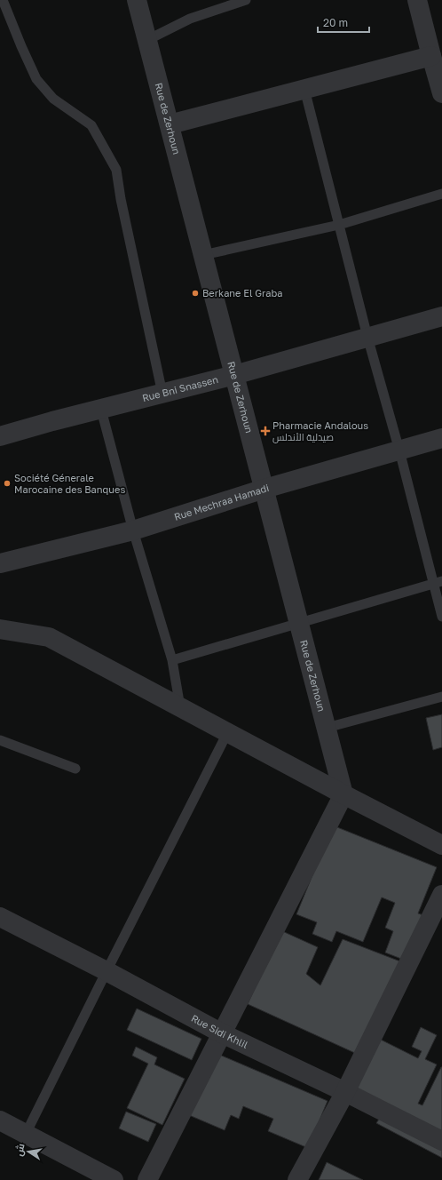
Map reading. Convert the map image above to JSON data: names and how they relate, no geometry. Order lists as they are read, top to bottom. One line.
{"streets":{"street":["Rue de Zerhoun","Rue Bni Snassen","Rue Mechraa Hamadi","Rue Sidi Khlil"]},"crossings":[["Rue de Zerhoun","Rue Bni Snassen"],["Rue de Zerhoun","Rue Mechraa Hamadi"]],"places":{"other":["Berkane El Graba","Société Génerale Marocaine des Banques"],"health":["Pharmacie Andalous صيدلية الأندلس"]},"scale_bar":"20 m","north":"left"}
